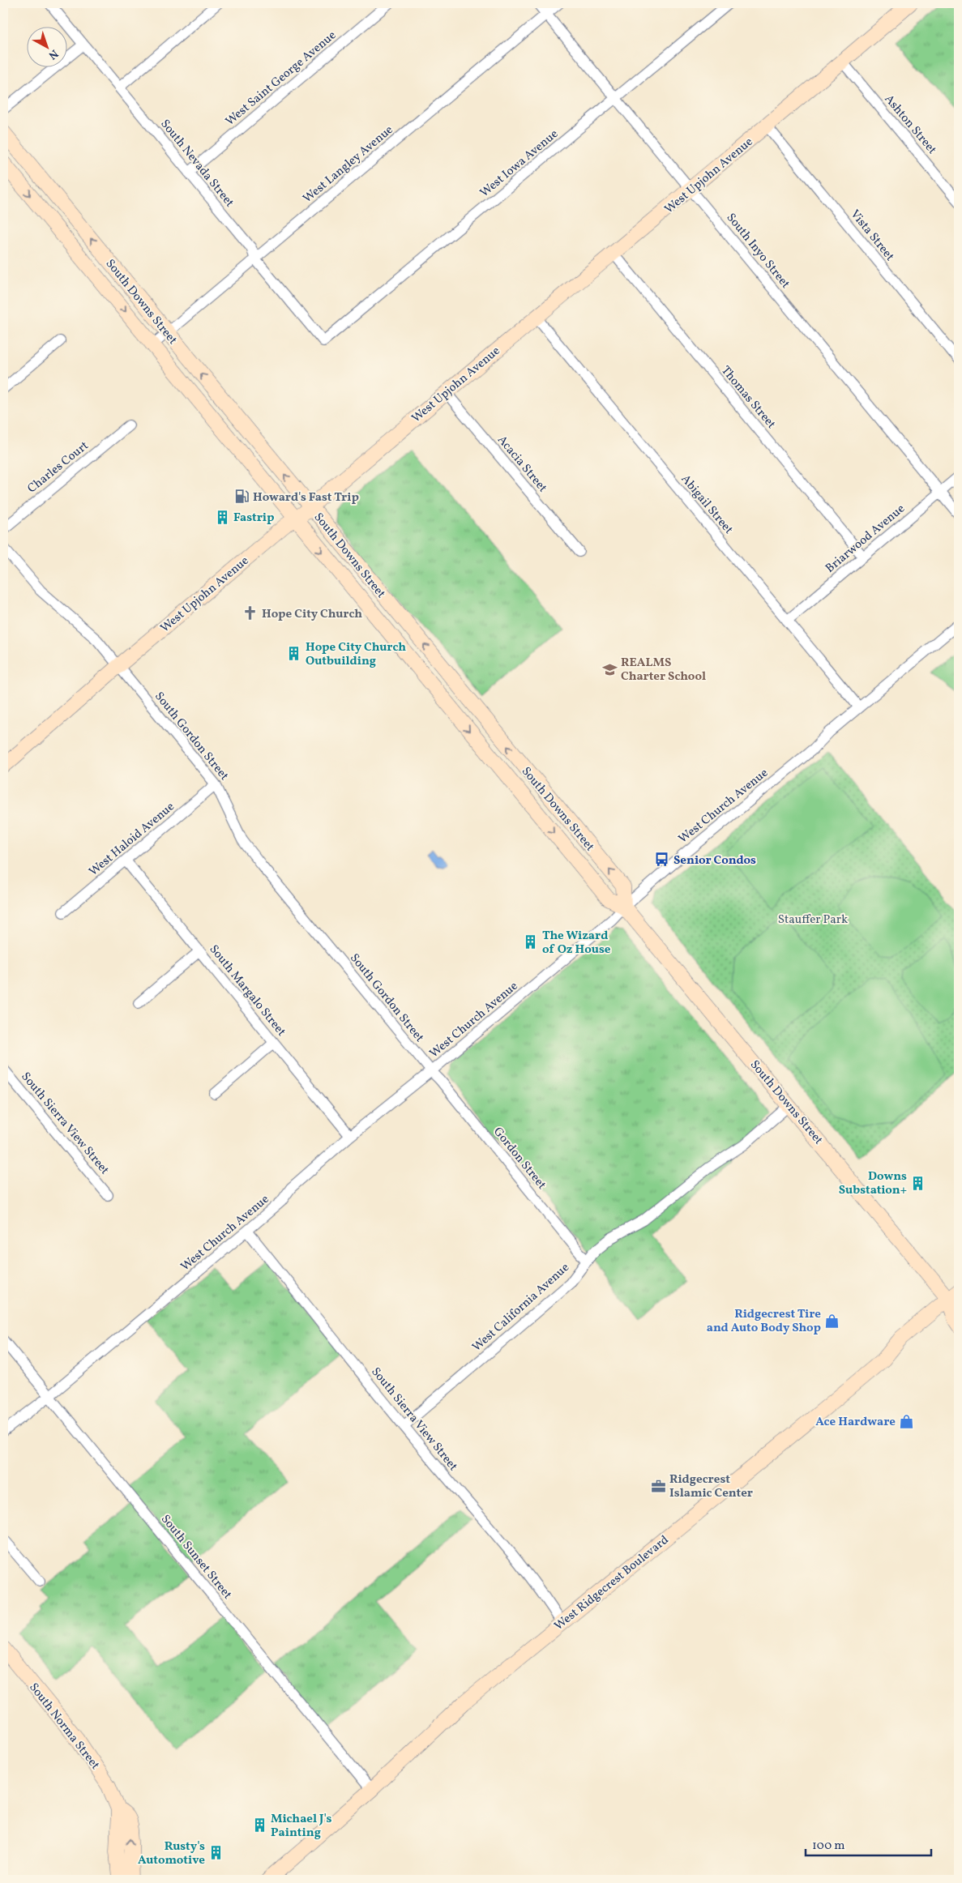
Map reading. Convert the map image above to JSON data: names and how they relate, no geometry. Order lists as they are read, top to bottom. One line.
{"streets":{"main road":["West Upjohn Avenue","South Downs Street","West Ridgecrest Boulevard","South Norma Street"],"street":["West Saint George Avenue","Ashton Street","South Nevada Street","West Iowa Avenue","West Langley Avenue","Vista Street","South Inyo Street","Thomas Street","Acacia Street","Charles Court","Abigail Street","Briarwood Avenue","South Gordon Street","West Church Avenue","West Haloid Avenue","South Margalo Street","South Sierra View Street","Gordon Street","West California Avenue","South Sunset Street"]},"crossings":[["West Saint George Avenue","South Nevada Street"],["Ashton Street","West Upjohn Avenue"],["South Nevada Street","West Iowa Avenue"],["South Nevada Street","West Langley Avenue"],["West Iowa Avenue","South Inyo Street"],["West Langley Avenue","South Inyo Street"],["West Langley Avenue","South Downs Street"],["West Upjohn Avenue","Vista Street"],["West Upjohn Avenue","South Inyo Street"],["West Upjohn Avenue","South Downs Street"],["West Upjohn Avenue","Thomas Street"],["West Upjohn Avenue","Acacia Street"],["West Upjohn Avenue","Abigail Street"],["West Upjohn Avenue","South Gordon Street"],["South Inyo Street","Briarwood Avenue"],["South Downs Street","West Church Avenue"],["South Downs Street","West California Avenue"],["South Downs Street","West Ridgecrest Boulevard"],["Thomas Street","Briarwood Avenue"],["Abigail Street","Briarwood Avenue"],["Abigail Street","West Church Avenue"],["South Gordon Street","West Church Avenue"],["South Gordon Street","West Haloid Avenue"],["South Gordon Street","Gordon Street"],["West Church Avenue","South Margalo Street"],["West Church Avenue","South Sierra View Street"],["West Church Avenue","Gordon Street"],["West Church Avenue","South Sunset Street"],["West Haloid Avenue","South Margalo Street"],["South Sierra View Street","West California Avenue"],["South Sierra View Street","West Ridgecrest Boulevard"],["Gordon Street","West California Avenue"],["South Sunset Street","West Ridgecrest Boulevard"]],"parks":["Stauffer Park"],"places":{"fuel station":["Howard's Fast Trip"],"building":["Fastrip","Hope City Church Outbuilding","The Wizard of Oz House","Downs Substation+","Michael J's Painting","Rusty's Automotive"],"church":["Hope City Church"],"school or university":["REALMS Charter School"],"bus stop":["Senior Condos"],"shop":["Ridgecrest Tire and Auto Body Shop","Ace Hardware"],"office":["Ridgecrest Islamic Center"]},"scale_bar":"100 m","north":"bottom right"}
